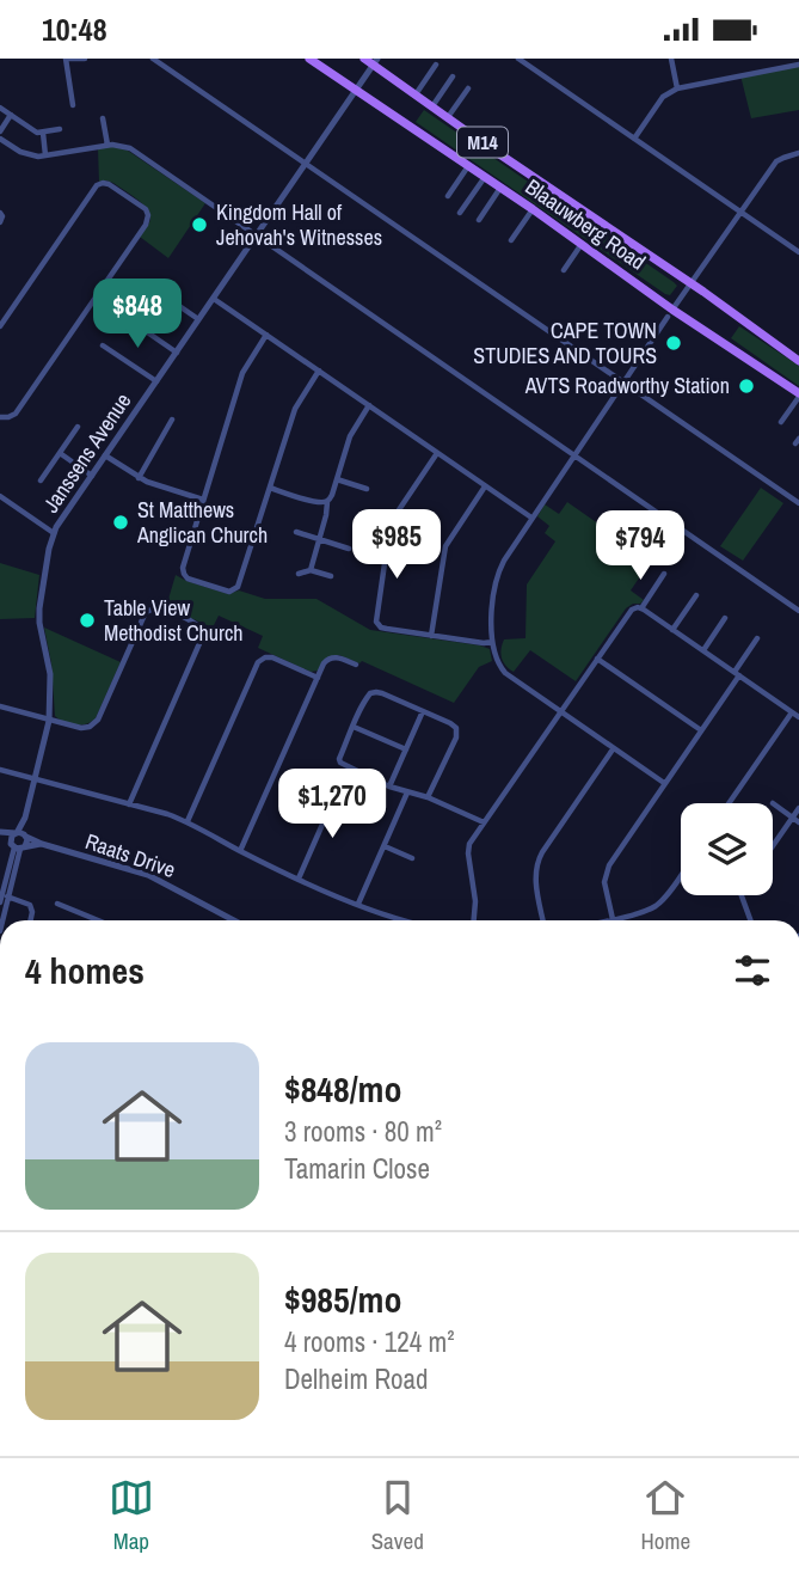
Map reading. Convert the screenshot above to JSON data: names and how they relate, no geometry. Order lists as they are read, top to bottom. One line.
{"streets":{"main road":["M14","Blaauwberg Road"],"street":["Janssens Avenue","Raats Drive"]},"crossings":[["Blaauwberg Road","Janssens Avenue"],["Janssens Avenue","Raats Drive"]],"places":["Kingdom Hall of Jehovah's Witnesses","CAPE TOWN STUDIES AND TOURS","AVTS Roadworthy Station","St Matthews Anglican Church","Table View Methodist Church"],"page":{"status":"10:48","price":["$848","$985","$794","$1,270"],"heading":"4 homes","list":[{"name":"$848/mo","note":"3 rooms · 80 m² · Tamarin Close"},{"name":"$985/mo","note":"4 rooms · 124 m² · Delheim Road"}],"tabs":["Map","Saved","Home"]}}
